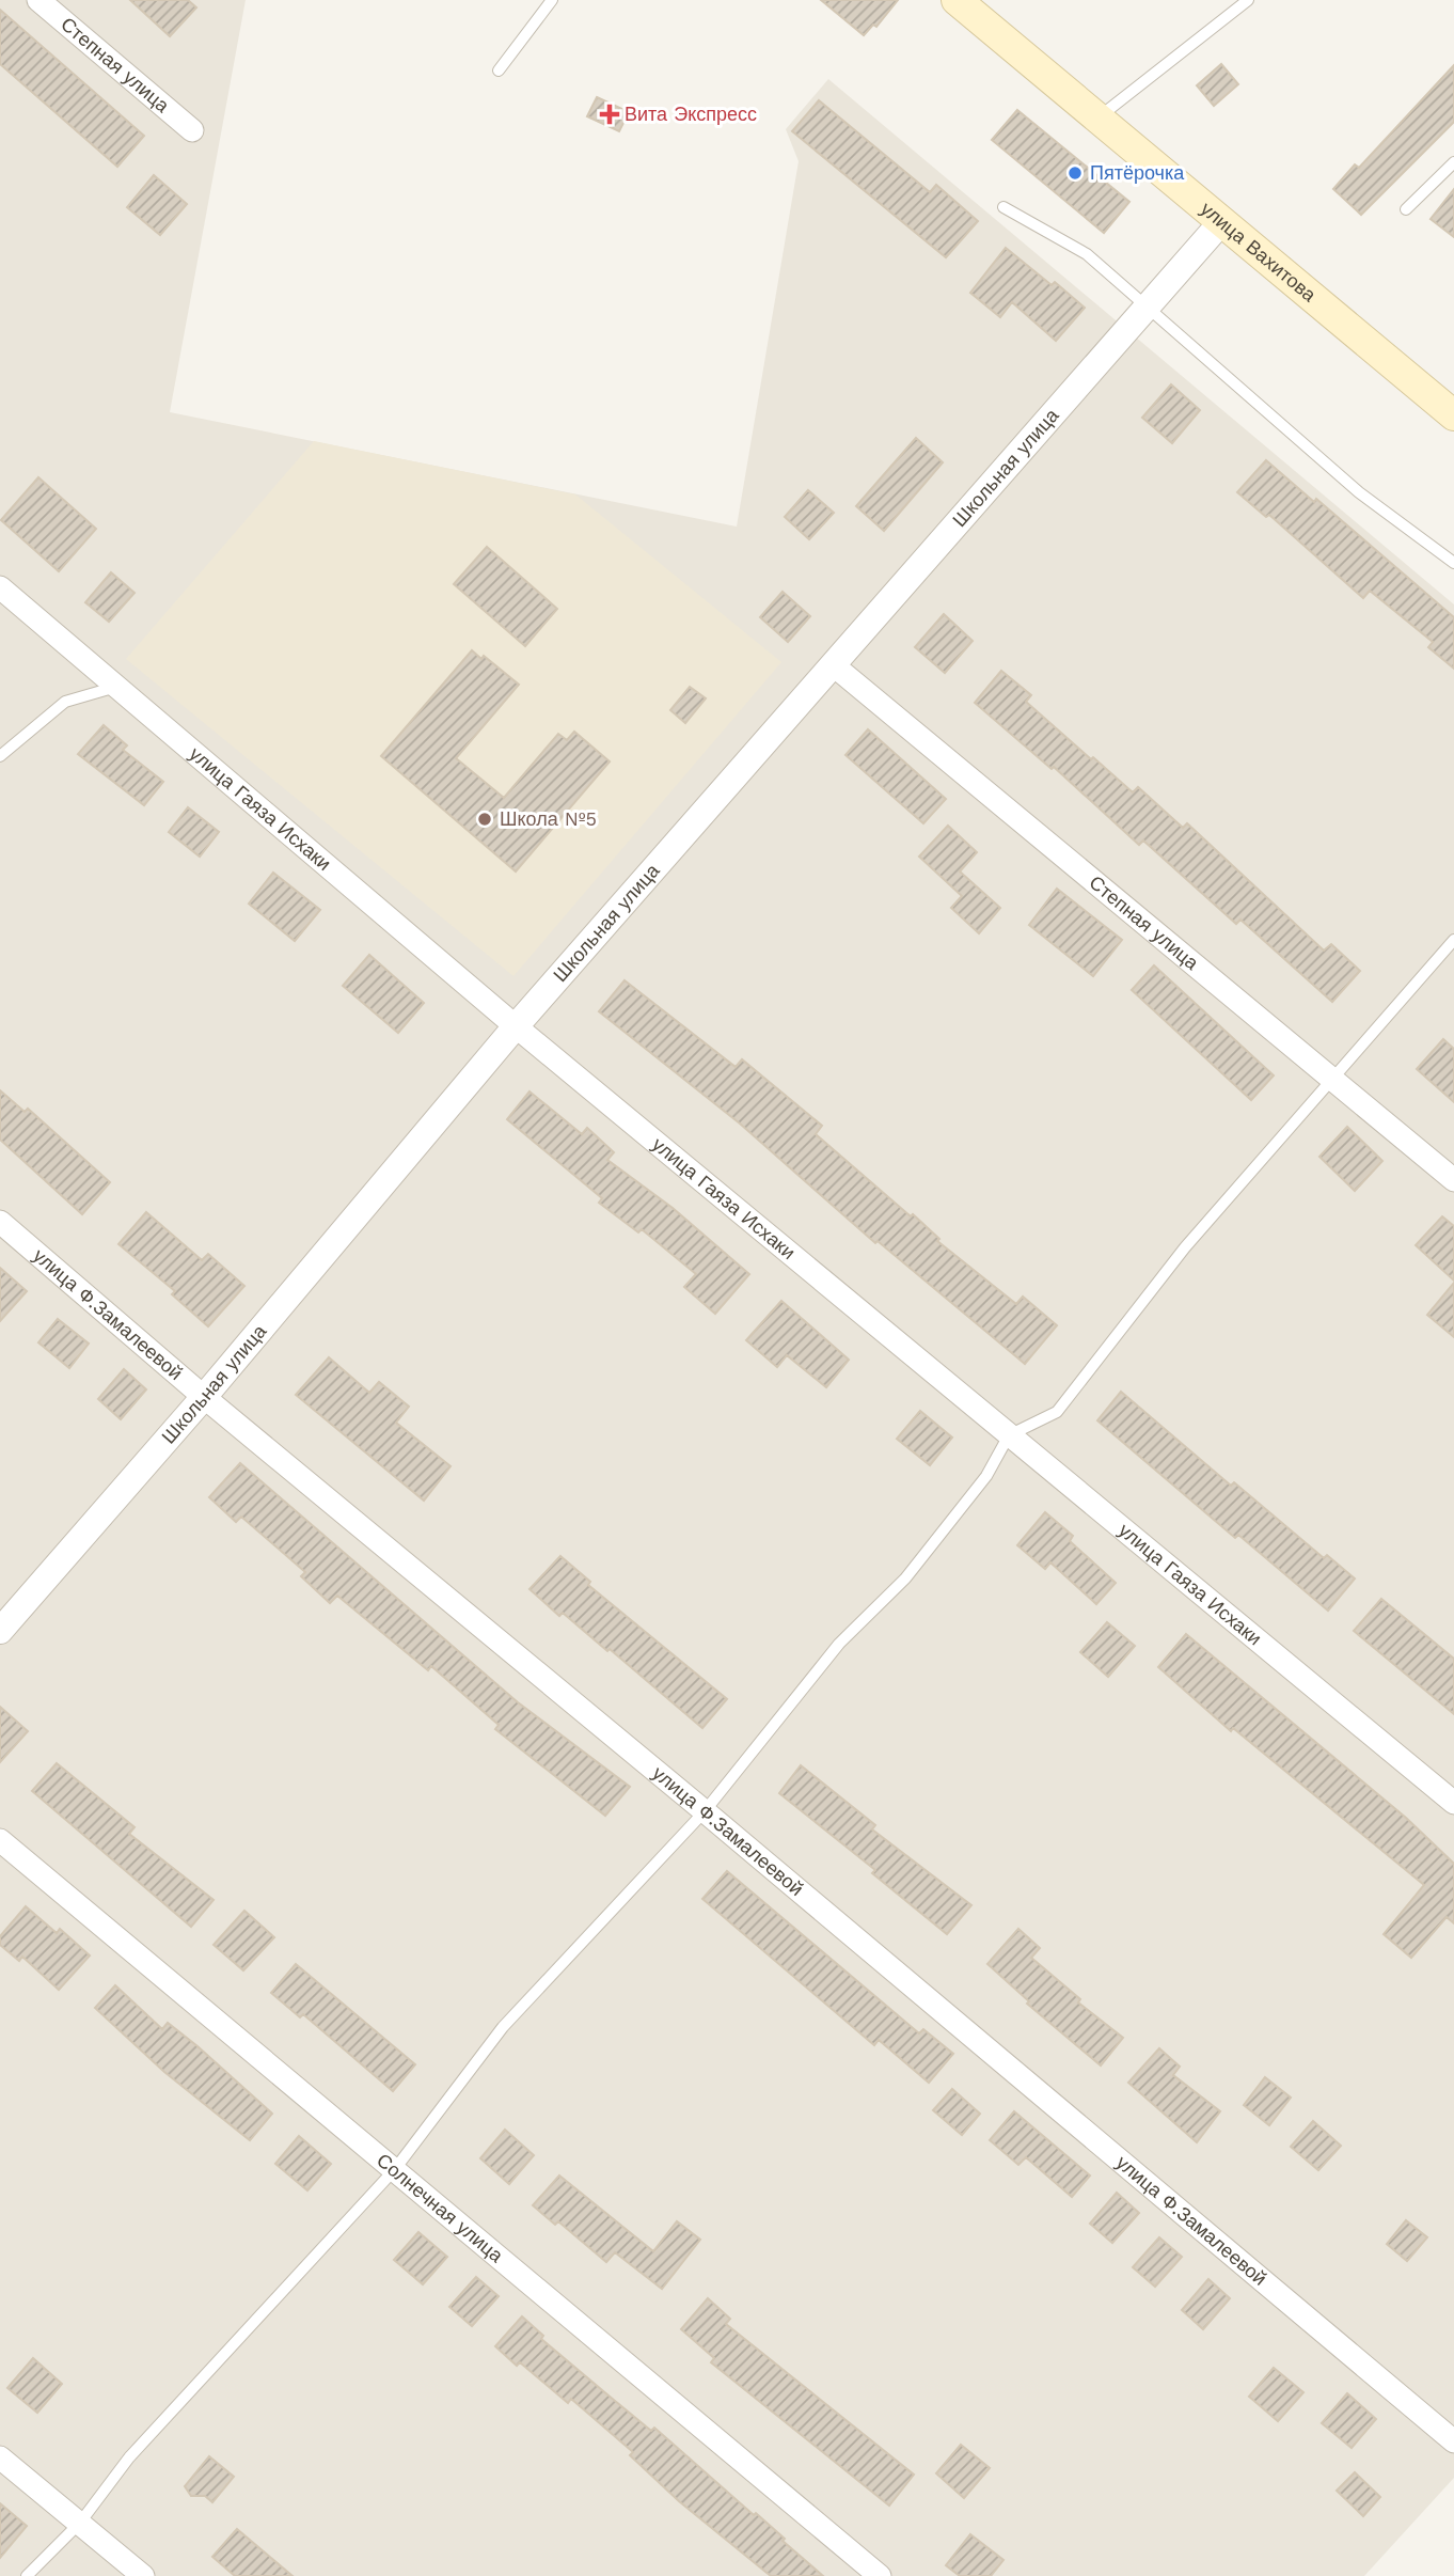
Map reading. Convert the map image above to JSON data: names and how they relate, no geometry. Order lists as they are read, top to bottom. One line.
{"streets":{"main road":["улица Вахитова"],"street":["Степная улица","Школьная улица","улица Гаяза Исхаки","улица Ф.Замалеевой","Солнечная улица"]},"crossings":[["Степная улица","Школьная улица"],["улица Вахитова","Школьная улица"],["Школьная улица","улица Гаяза Исхаки"],["Школьная улица","улица Ф.Замалеевой"]],"places":{"health":["Вита Экспресс"],"other":["Пятёрочка","Школа №5"]}}
